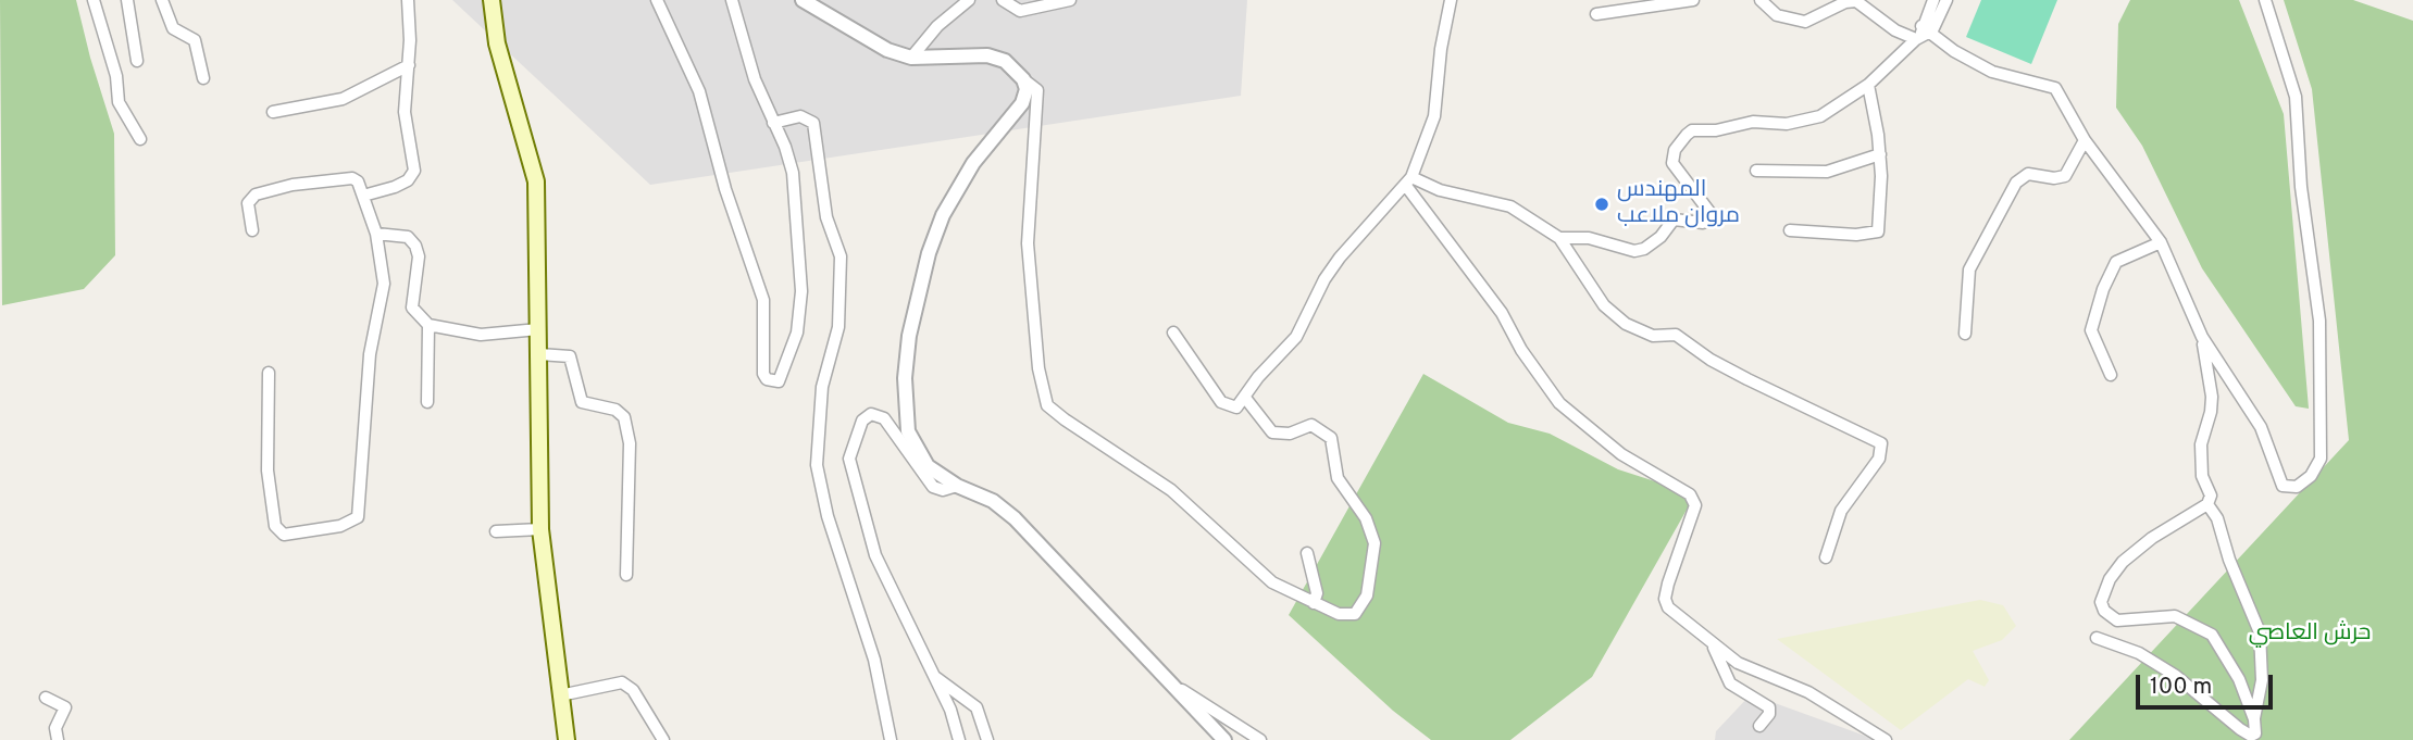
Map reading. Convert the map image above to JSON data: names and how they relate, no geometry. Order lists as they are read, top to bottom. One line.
{"parks":["حرش العاصي"],"places":["المهندس مروان ملاعب"],"scale_bar":"100 m"}
